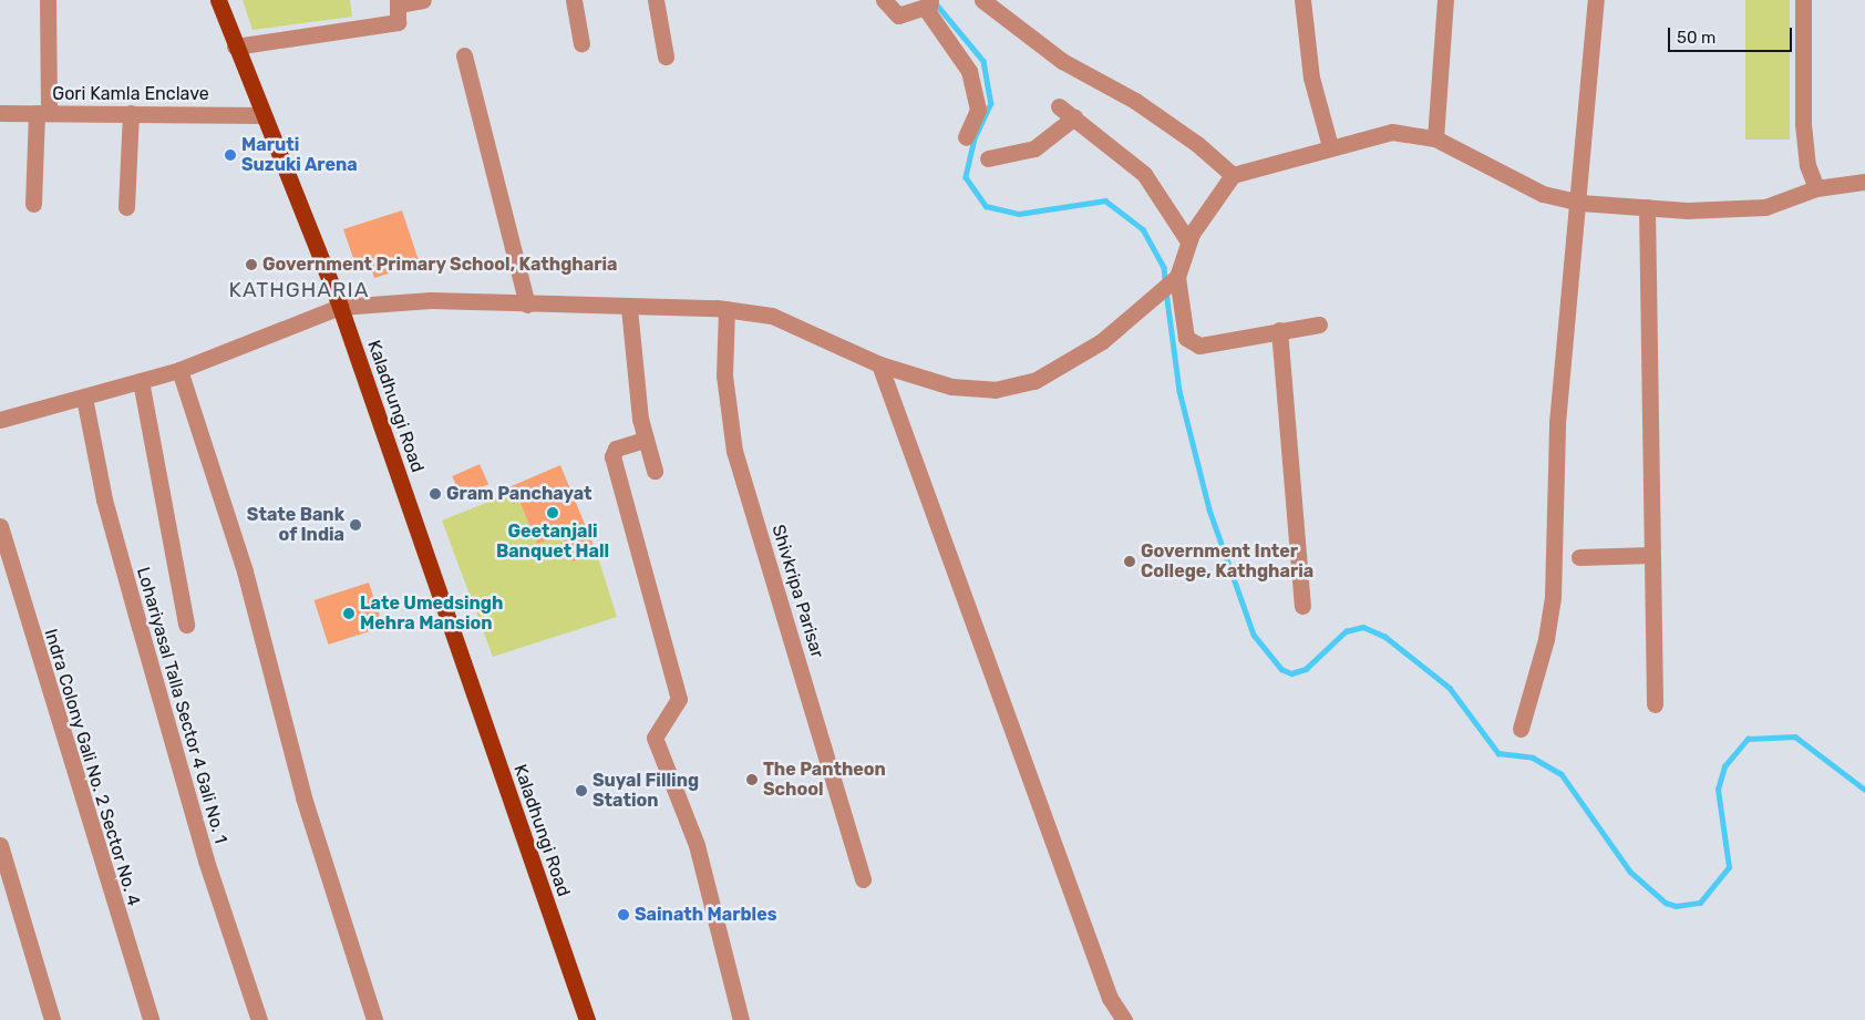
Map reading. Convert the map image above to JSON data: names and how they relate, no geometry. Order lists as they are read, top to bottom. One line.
{"streets":{"main road":["Kaladhungi Road"],"street":["Gori Kamla Enclave","Shivkripa Parisar","Lohariyasal Talla Sector 4 Gali No. 1","Indra Colony Gali No. 2 Sector No. 4"]},"crossings":[["Gori Kamla Enclave","Kaladhungi Road"]],"districts":["KATHGHARIA"],"places":["Maruti Suzuki Arena","Government Primary School, Kathgharia","Gram Panchayat","Geetanjali Banquet Hall","State Bank of India","Government Inter College, Kathgharia","Late Umedsingh Mehra Mansion","The Pantheon School","Suyal Filling Station","Sainath Marbles"],"scale_bar":"50 m"}
